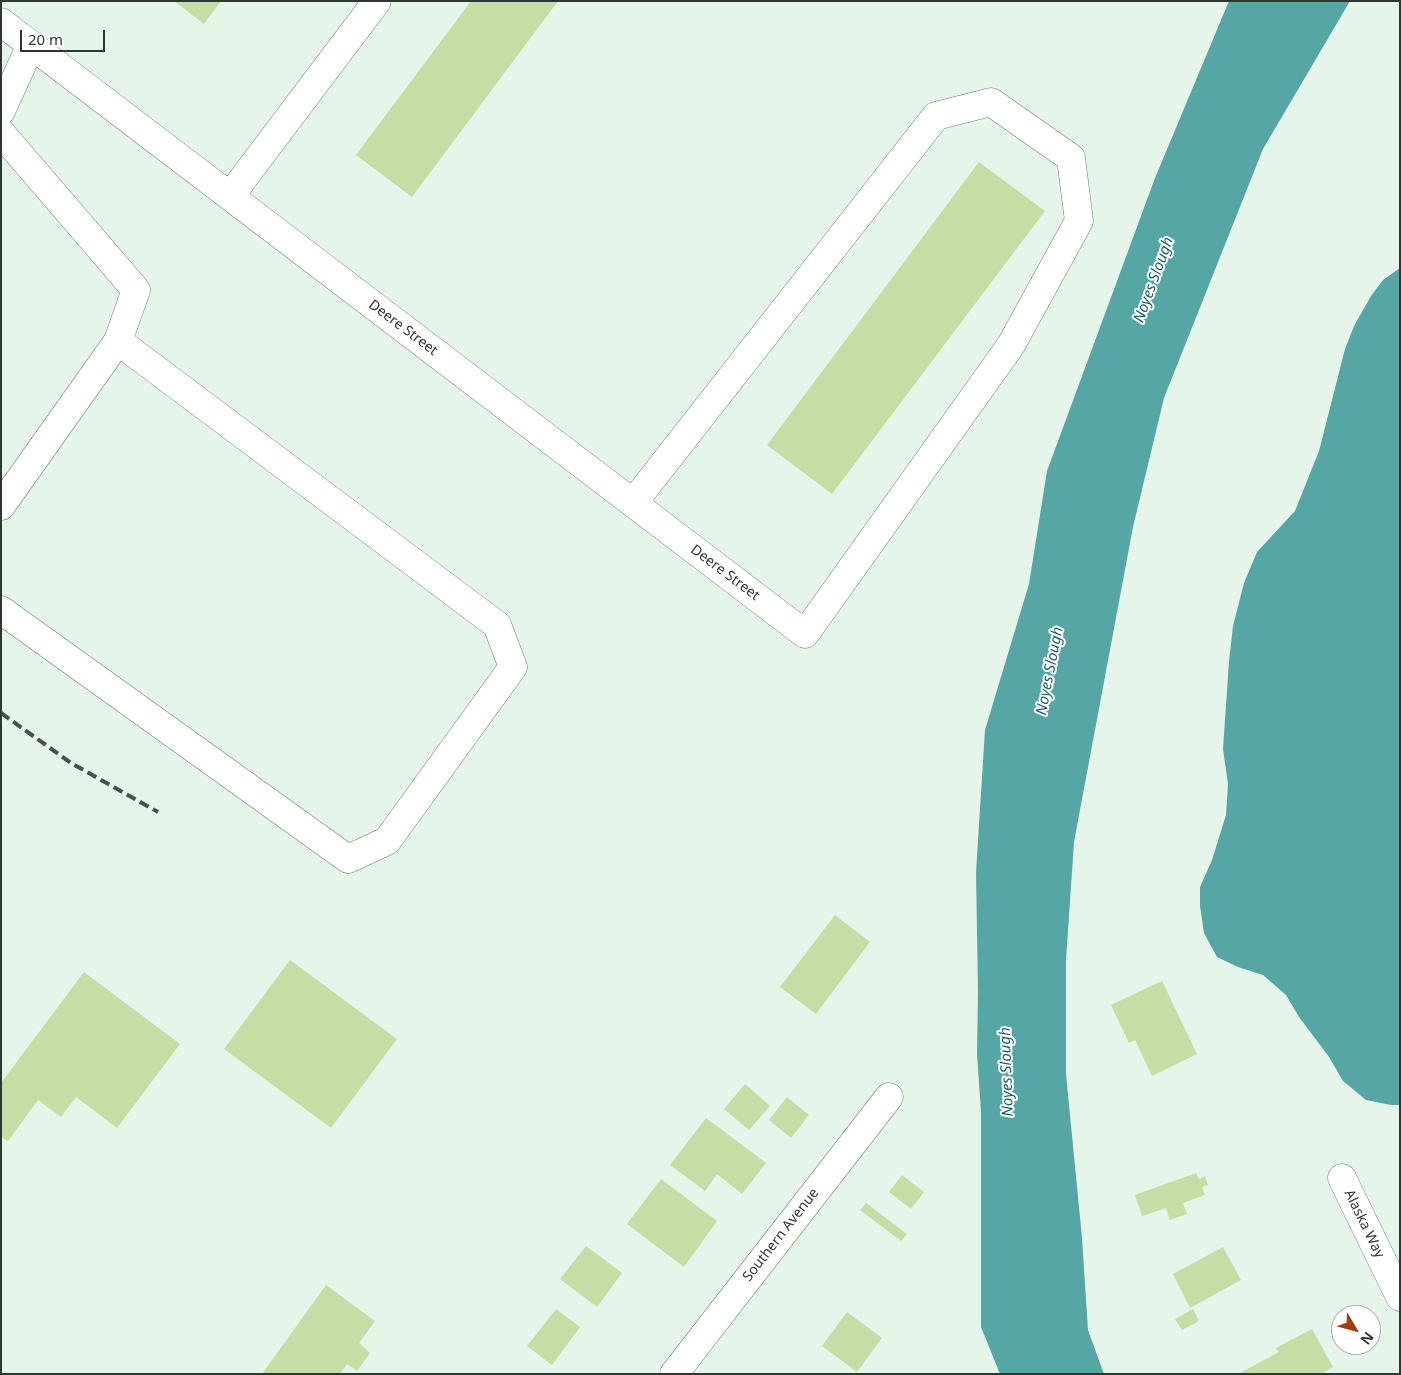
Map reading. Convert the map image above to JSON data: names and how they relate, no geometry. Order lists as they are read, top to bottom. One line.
{"streets":{"street":["Deere Street","Alaska Way","Southern Avenue"]},"water":["Noyes Slough"],"scale_bar":"20 m","north":"bottom right"}
